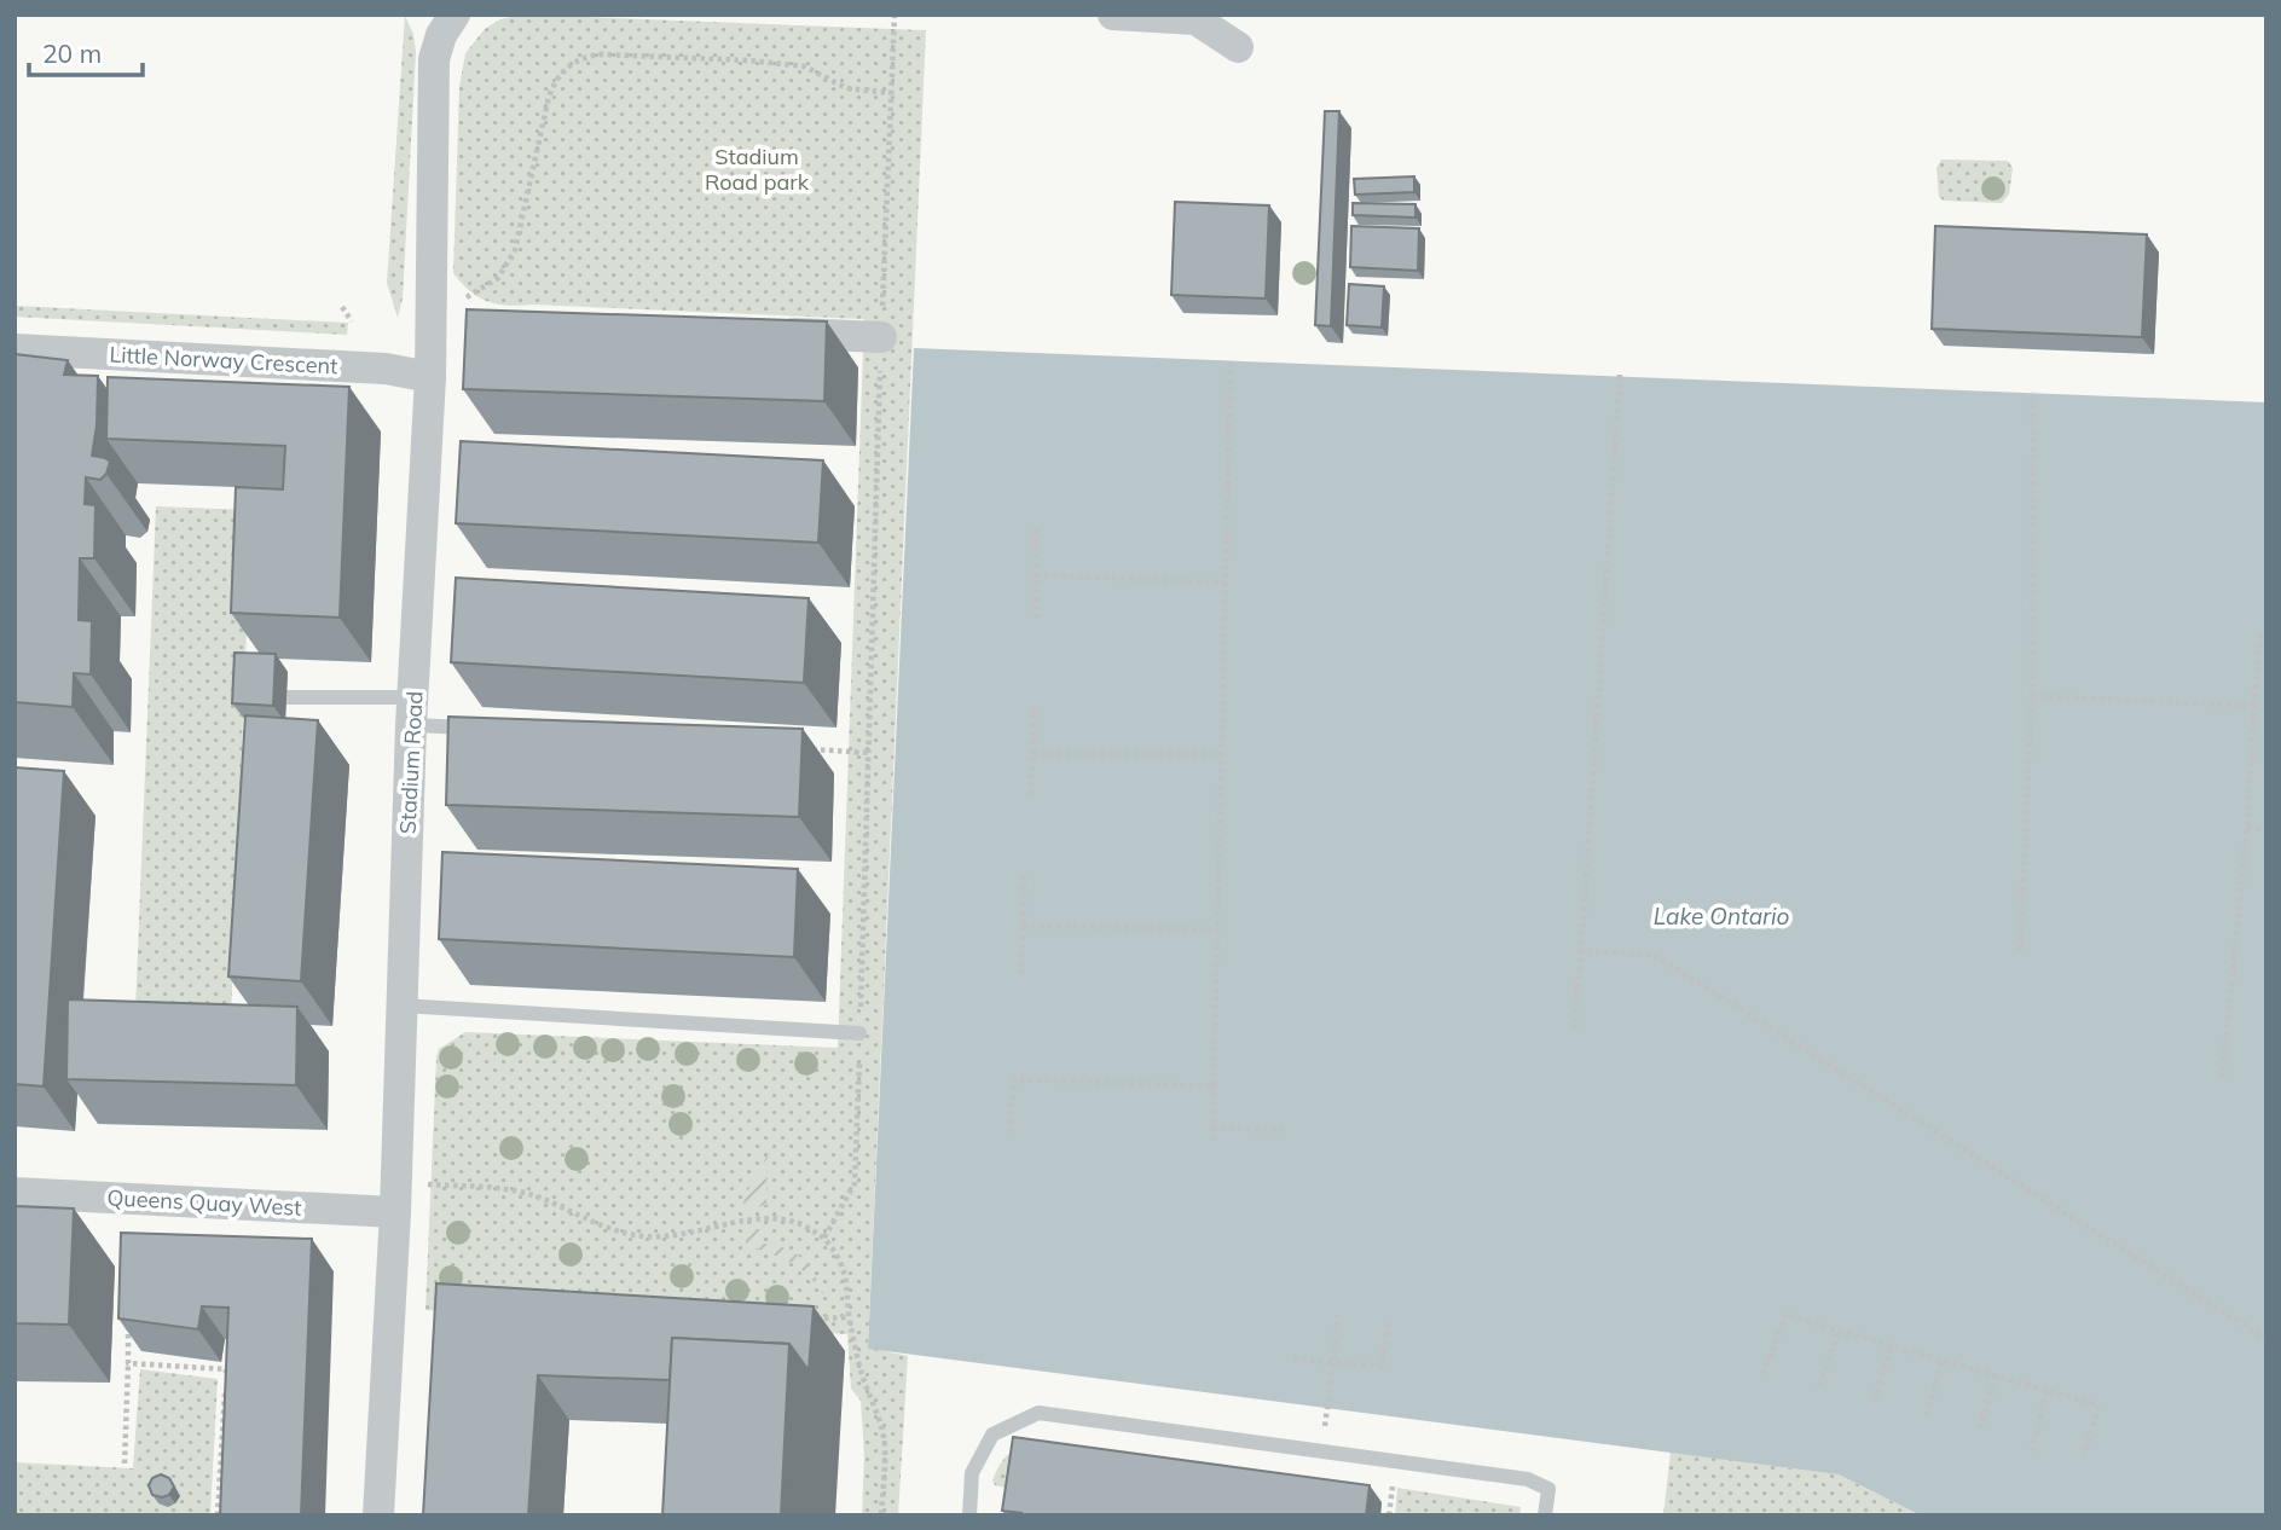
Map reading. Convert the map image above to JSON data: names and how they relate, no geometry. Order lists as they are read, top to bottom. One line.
{"streets":{"street":["Little Norway Crescent","Stadium Road","Queens Quay West"]},"crossings":[["Little Norway Crescent","Stadium Road"],["Stadium Road","Queens Quay West"]],"water":["Lake Ontario"],"parks":["Stadium Road park"],"scale_bar":"20 m"}
